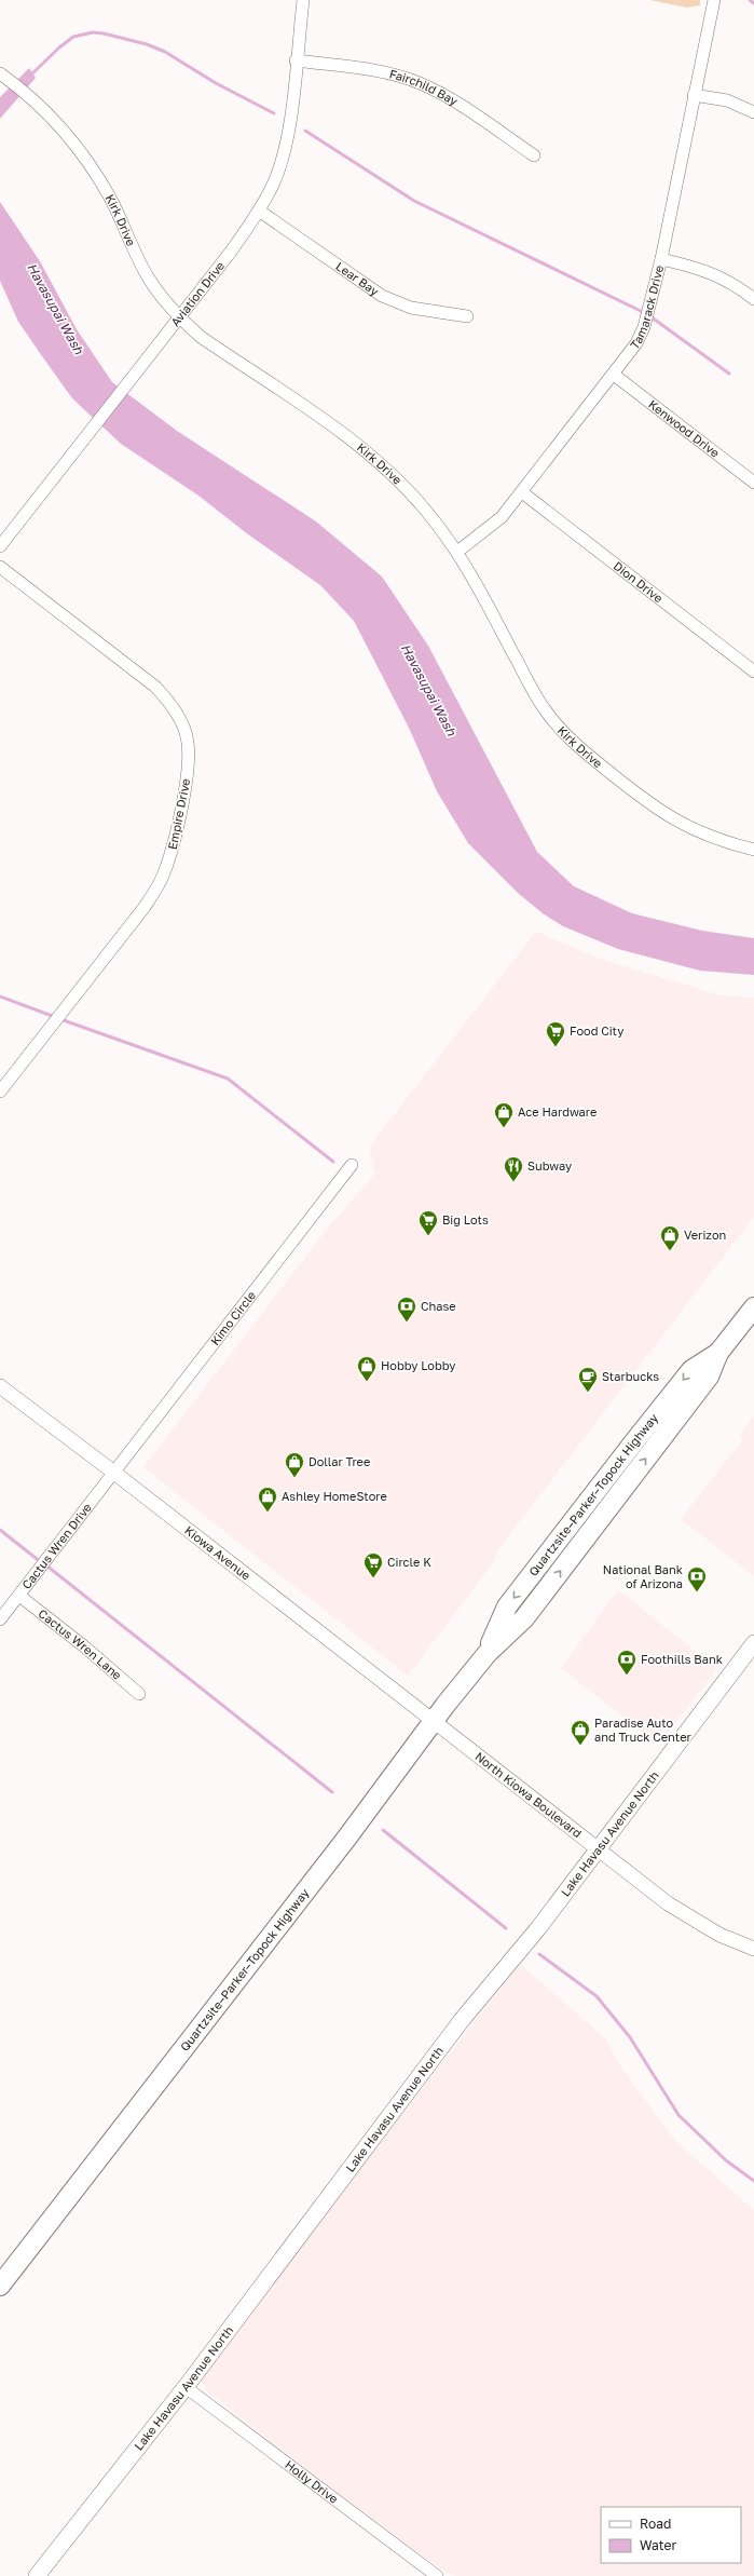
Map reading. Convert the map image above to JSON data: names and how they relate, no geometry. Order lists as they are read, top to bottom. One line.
{"streets":{"highway":["Quartzsite–Parker–Topock Highway"],"main road":["Lake Havasu Avenue North"],"street":["Fairchild Bay","Kirk Drive","Lear Bay","Aviation Drive","Tamarack Drive","Kenwood Drive","Dion Drive","Empire Drive","Kimo Circle","Cactus Wren Drive","Kiowa Avenue","Cactus Wren Lane","North Kiowa Boulevard","Holly Drive"]},"crossings":[["Fairchild Bay","Aviation Drive"],["Kirk Drive","Aviation Drive"],["Kirk Drive","Tamarack Drive"],["Lear Bay","Aviation Drive"],["Tamarack Drive","Kenwood Drive"],["Tamarack Drive","Dion Drive"],["Kimo Circle","Cactus Wren Drive"],["Kimo Circle","Kiowa Avenue"],["Quartzsite–Parker–Topock Highway","Kiowa Avenue"],["Quartzsite–Parker–Topock Highway","North Kiowa Boulevard"],["Cactus Wren Drive","Kiowa Avenue"],["Cactus Wren Drive","Cactus Wren Lane"],["Kiowa Avenue","North Kiowa Boulevard"],["North Kiowa Boulevard","Lake Havasu Avenue North"],["Lake Havasu Avenue North","Holly Drive"]],"water":["Havasupai Wash"],"places":{"supermarket":["Food City","Big Lots","Circle K"],"shop":["Ace Hardware","Verizon","Hobby Lobby","Dollar Tree","Ashley HomeStore","Paradise Auto and Truck Center"],"restaurant":["Subway"],"bank":["Chase","National Bank of Arizona","Foothills Bank"],"cafe":["Starbucks"]},"legend":["Road","Water"]}
